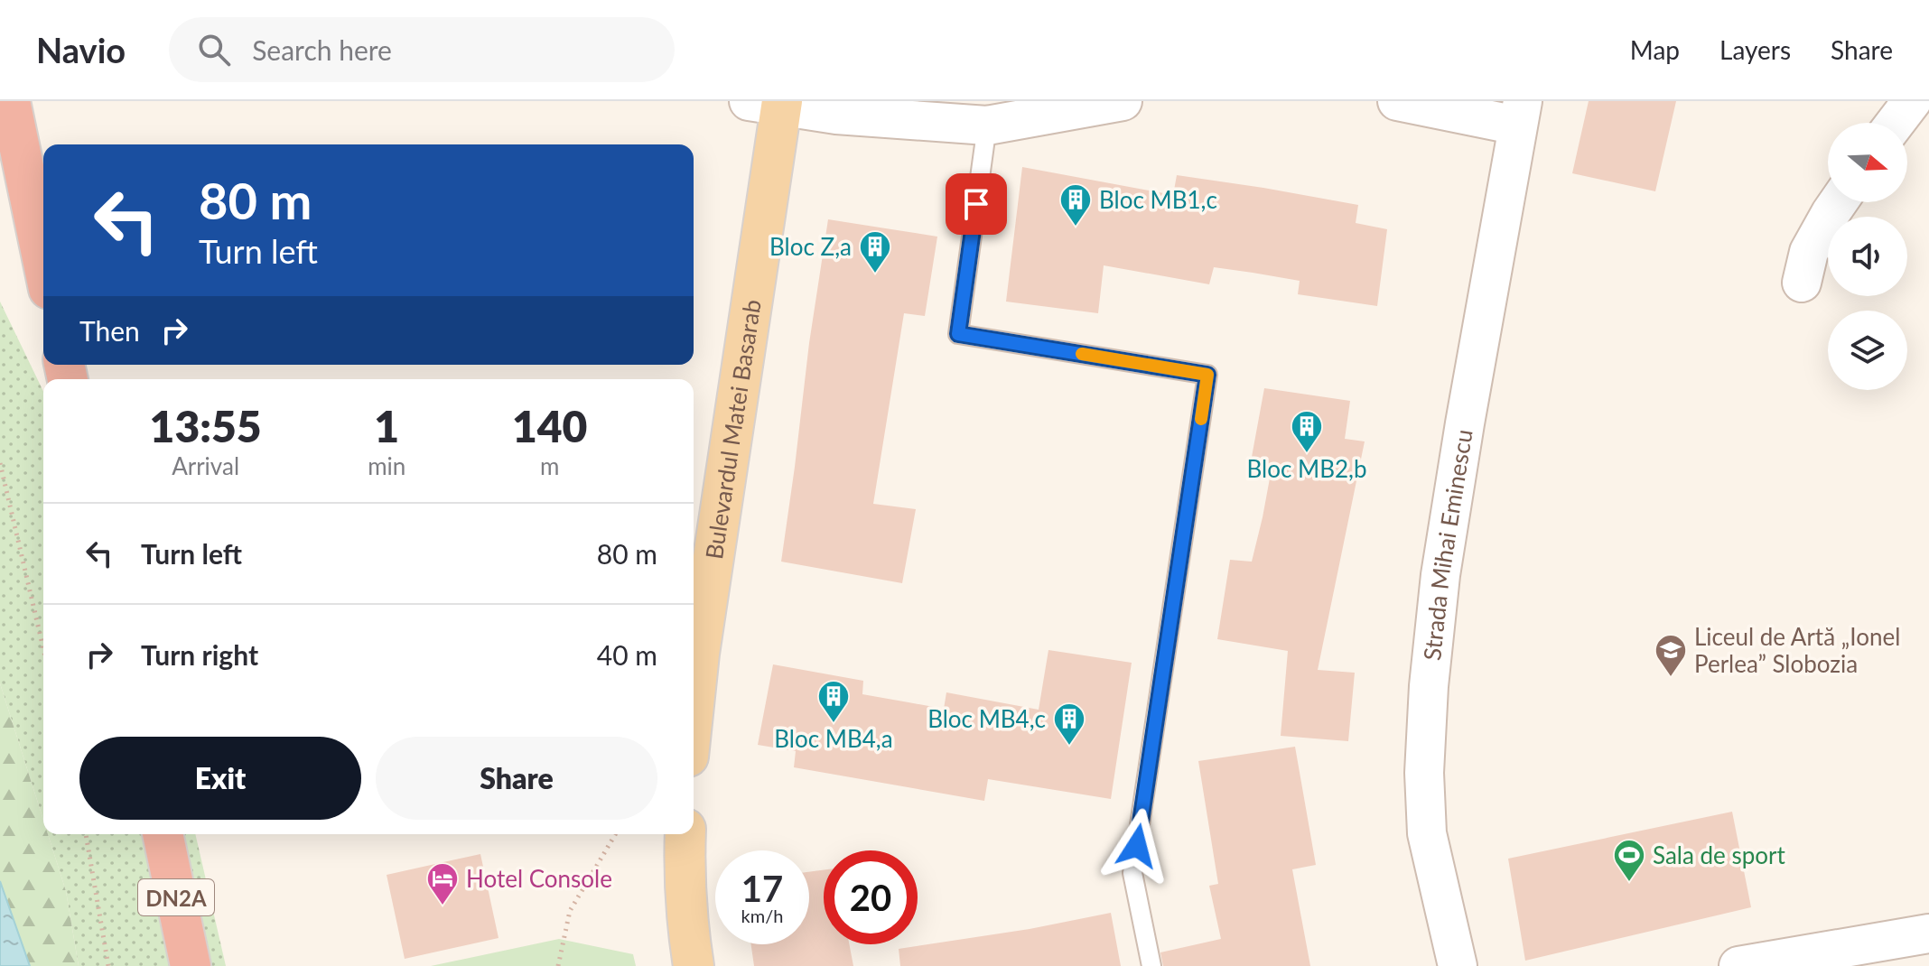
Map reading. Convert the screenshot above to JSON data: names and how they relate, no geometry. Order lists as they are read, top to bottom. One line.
{"streets":{"highway":["DN2A"],"main road":["Bulevardul Matei Basarab"],"street":["Strada Mihai Eminescu"]},"places":{"building":["Bloc MB1,c","Bloc Z,a","Bloc MB2,b","Bloc MB4,a","Bloc MB4,c"],"school or university":["Liceul de Artă „Ionel Perlea” Slobozia"],"sports":["Sala de sport"],"hotel":["Hotel Console"]},"north":"right","page":{"header":"Navio","search":"Search here","nav":["Map","Layers","Share"],"turn":["80 m","Turn left"],"then":"Then","eta":["13:55","Arrival","1","min","140","m"],"list":[{"name":"Turn left","value":"80 m"},{"name":"Turn right","value":"40 m"}],"buttons":["Exit","Share"],"speed":"17 km/h","limit":"20"}}
